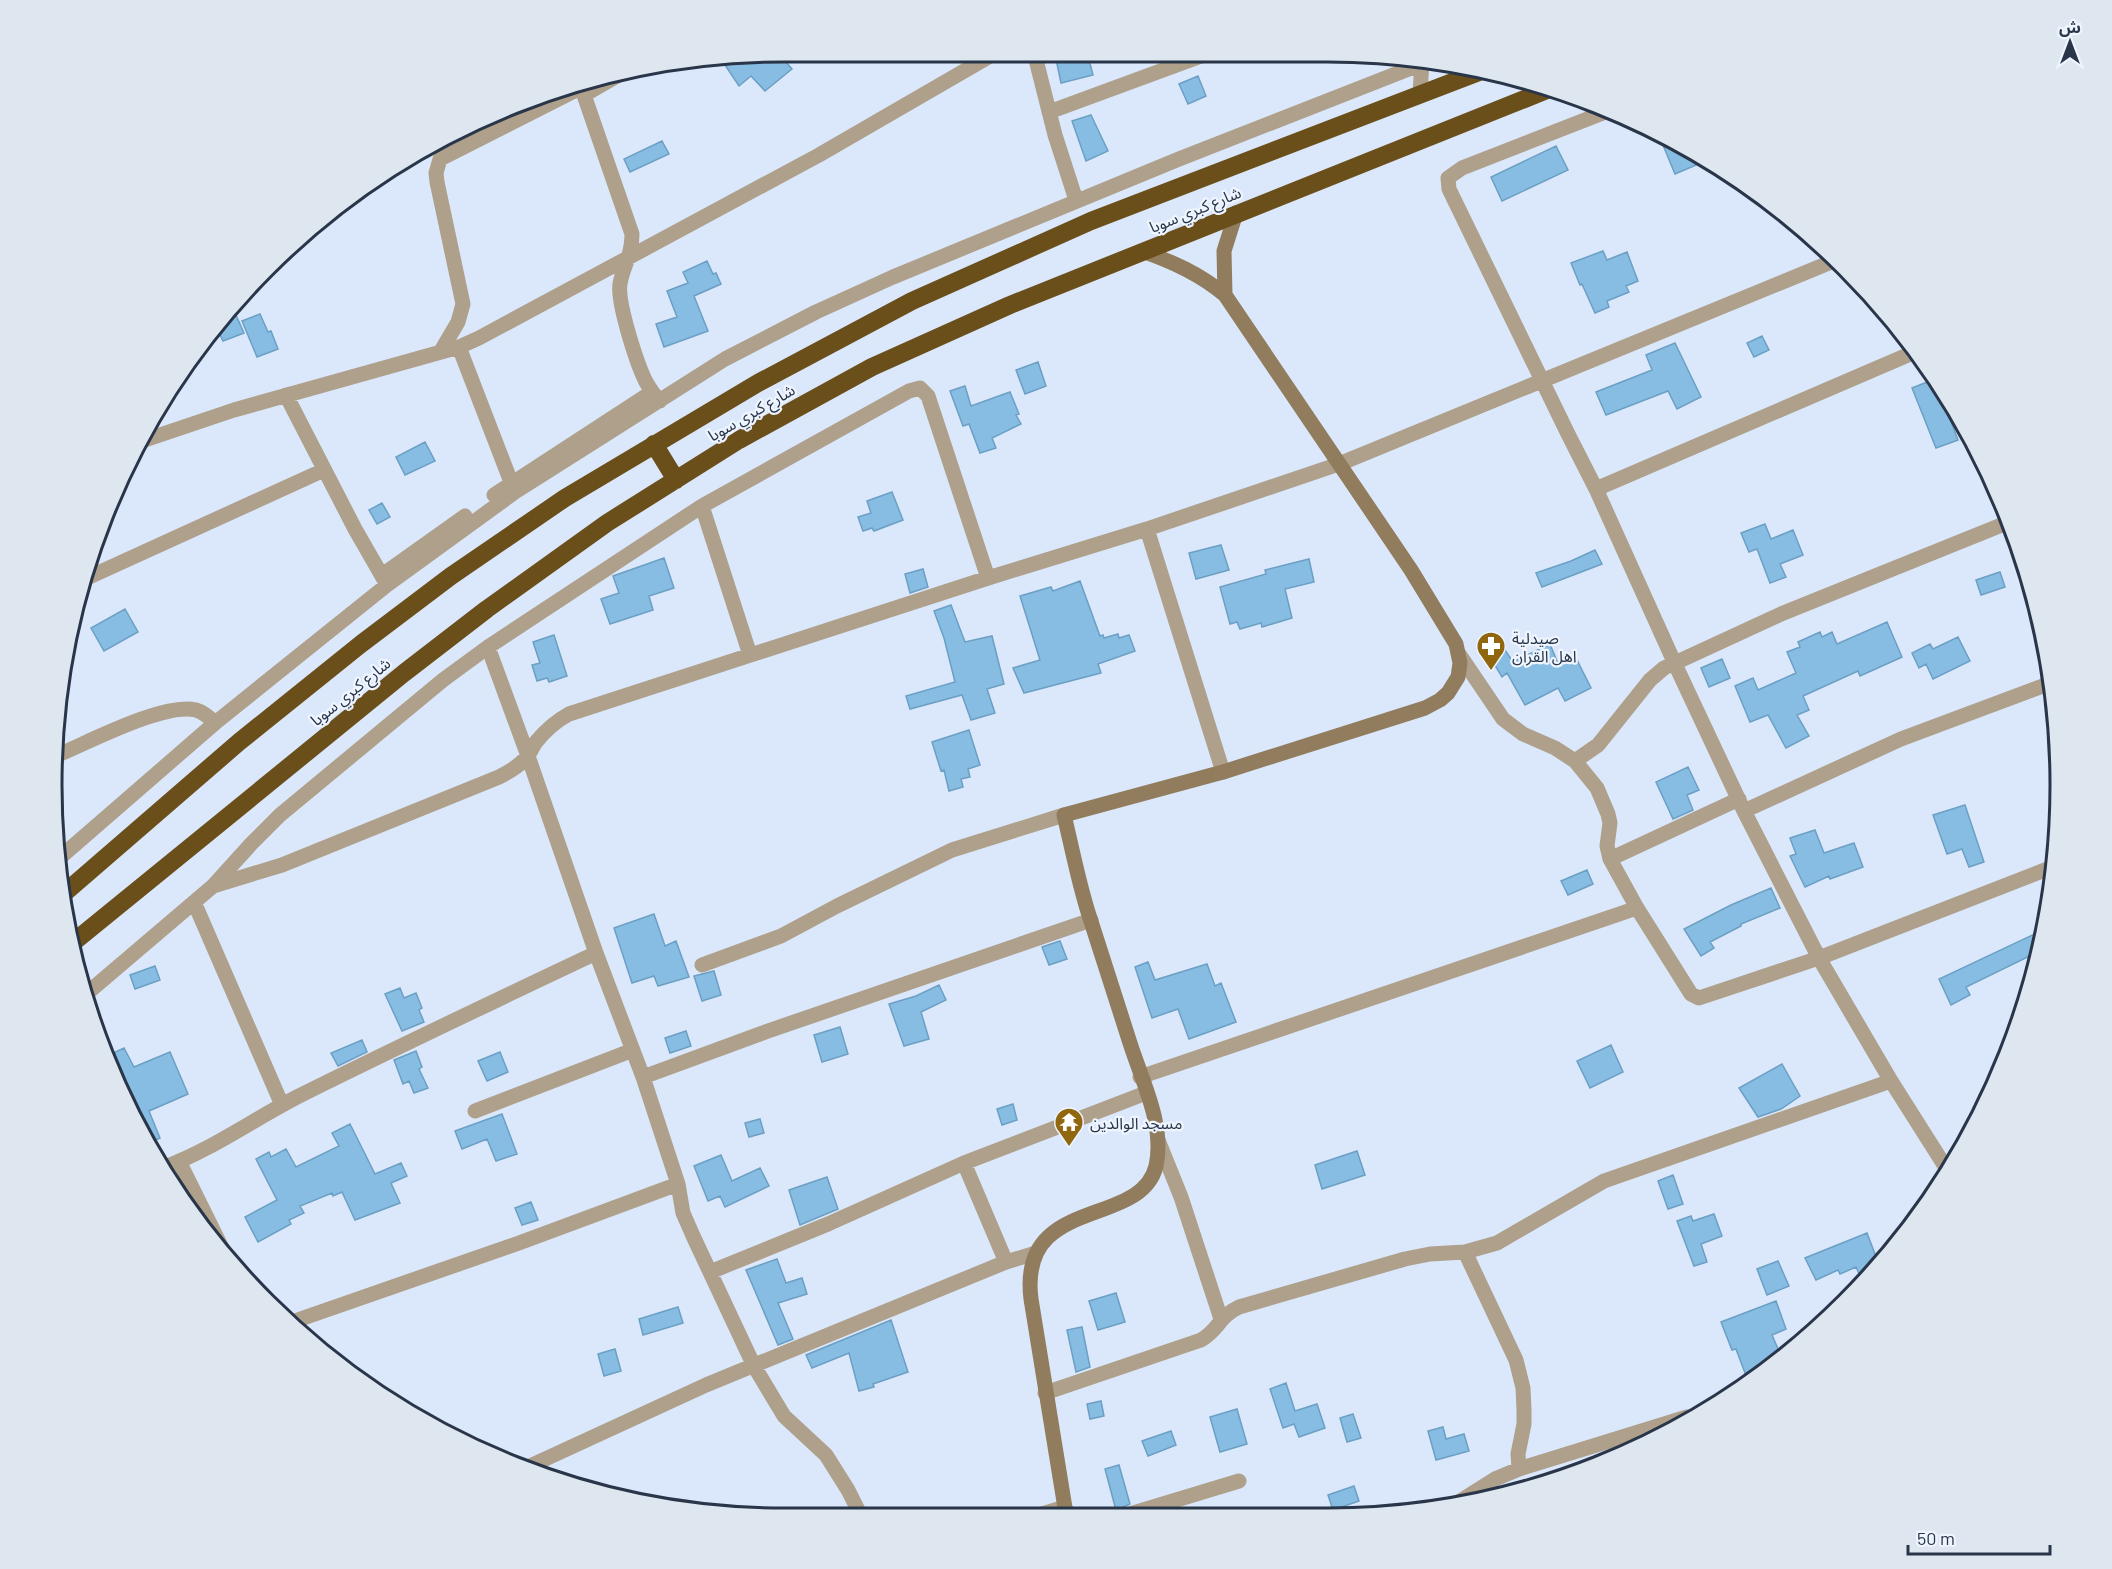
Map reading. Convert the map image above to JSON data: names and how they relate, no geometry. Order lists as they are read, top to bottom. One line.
{"streets":{"highway":["شارع كبري سوبا"]},"places":{"pharmacy":["صيدلية اهل القران"],"temple":["مسجد الوالدين"]},"scale_bar":"50 m","north":"top"}
